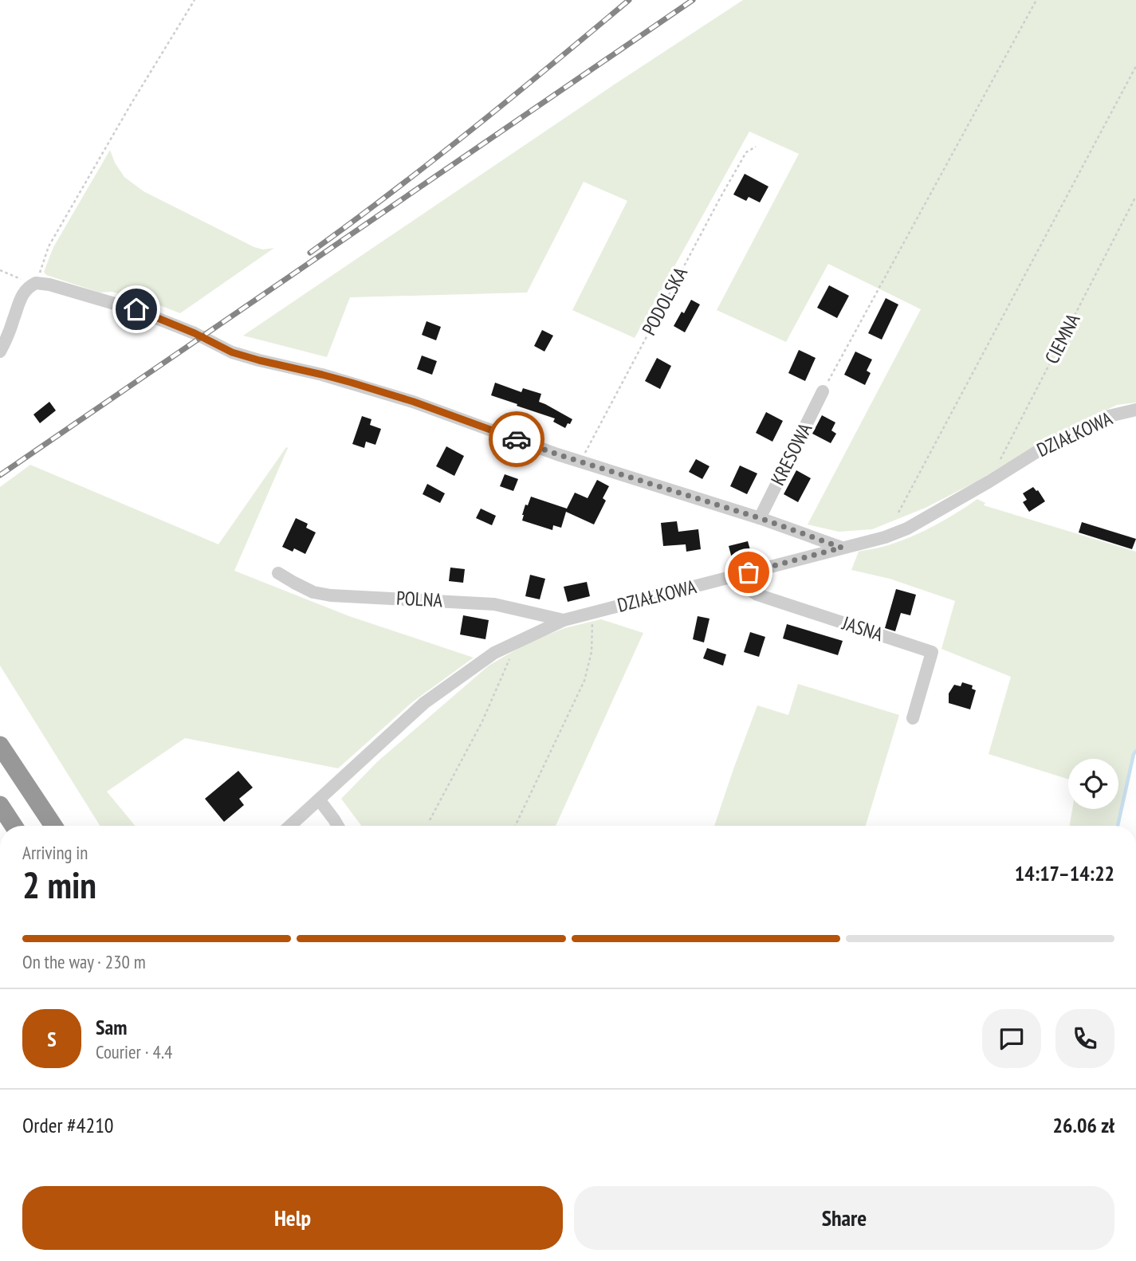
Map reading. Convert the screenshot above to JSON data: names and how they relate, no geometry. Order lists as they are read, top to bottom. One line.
{"streets":{"street":["DZIAŁKOWA","KRESOWA","POLNA","JASNA"],"path":["PODOLSKA","CIEMNA"]},"crossings":[["CIEMNA","DZIAŁKOWA"],["DZIAŁKOWA","POLNA"],["DZIAŁKOWA","JASNA"]],"page":{"heading":["2 min","Arriving in","14:17–14:22"],"panel":["Sam","Courier · 4.4","Order #4210","26.06 zł"],"bar":"On the way · 230 m","round":"S","buttons":["Help","Share"]}}
